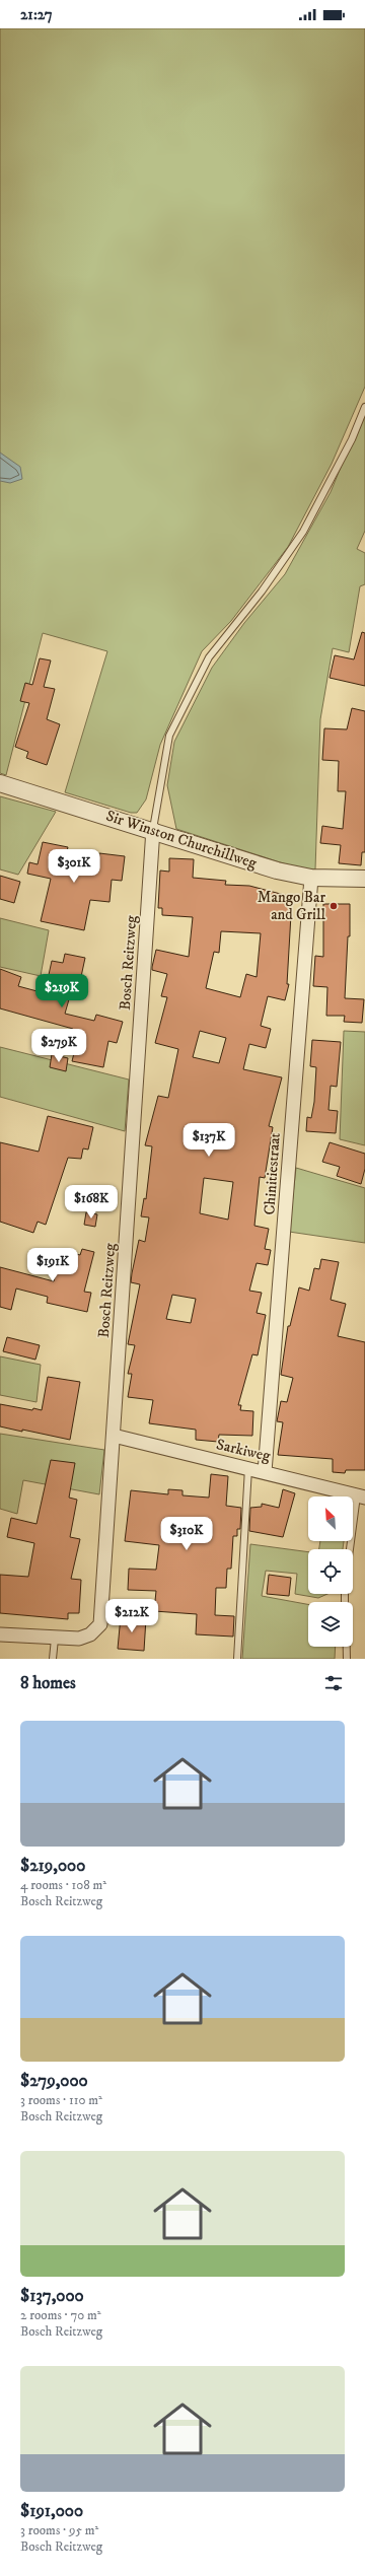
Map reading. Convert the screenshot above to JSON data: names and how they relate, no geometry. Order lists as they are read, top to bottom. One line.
{"streets":{"street":["Sir Winston Churchillweg","Bosch Reitzweg","Chinitiestraat","Sarkiweg"]},"crossings":[["Sir Winston Churchillweg","Bosch Reitzweg"],["Sir Winston Churchillweg","Chinitiestraat"],["Bosch Reitzweg","Sarkiweg"],["Chinitiestraat","Sarkiweg"]],"places":["Mango Bar and Grill"],"north":"top left","page":{"status":"21:27","price":["$301K","$219K","$279K","$137K","$168K","$191K","$310K","$212K"],"heading":"8 homes","list":[{"name":"$219,000","note":"4 rooms · 108 m² · Bosch Reitzweg"},{"name":"$279,000","note":"3 rooms · 110 m² · Bosch Reitzweg"},{"name":"$137,000","note":"2 rooms · 70 m² · Bosch Reitzweg"},{"name":"$191,000","note":"3 rooms · 95 m² · Bosch Reitzweg"}]}}
